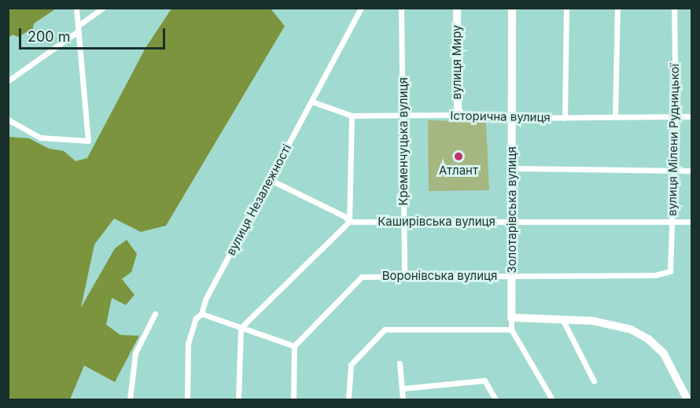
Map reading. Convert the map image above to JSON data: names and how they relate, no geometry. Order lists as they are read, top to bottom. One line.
{"streets":{"main road":["вулиця Миру","Історична вулиця","Золотарівська вулиця"],"street":["вулиця Мілени Рудницької","Кременчуцька вулиця","вулиця Незалежності","Каширівська вулиця","Воронівська вулиця"]},"crossings":[["вулиця Миру","Історична вулиця"],["Історична вулиця","вулиця Мілени Рудницької"],["Історична вулиця","Кременчуцька вулиця"],["Історична вулиця","вулиця Незалежності"],["Історична вулиця","Золотарівська вулиця"],["вулиця Мілени Рудницької","Каширівська вулиця"],["вулиця Мілени Рудницької","Воронівська вулиця"],["Кременчуцька вулиця","Каширівська вулиця"],["Кременчуцька вулиця","Воронівська вулиця"],["Золотарівська вулиця","Каширівська вулиця"],["Золотарівська вулиця","Воронівська вулиця"]],"places":["Атлант"],"scale_bar":"200 m"}
